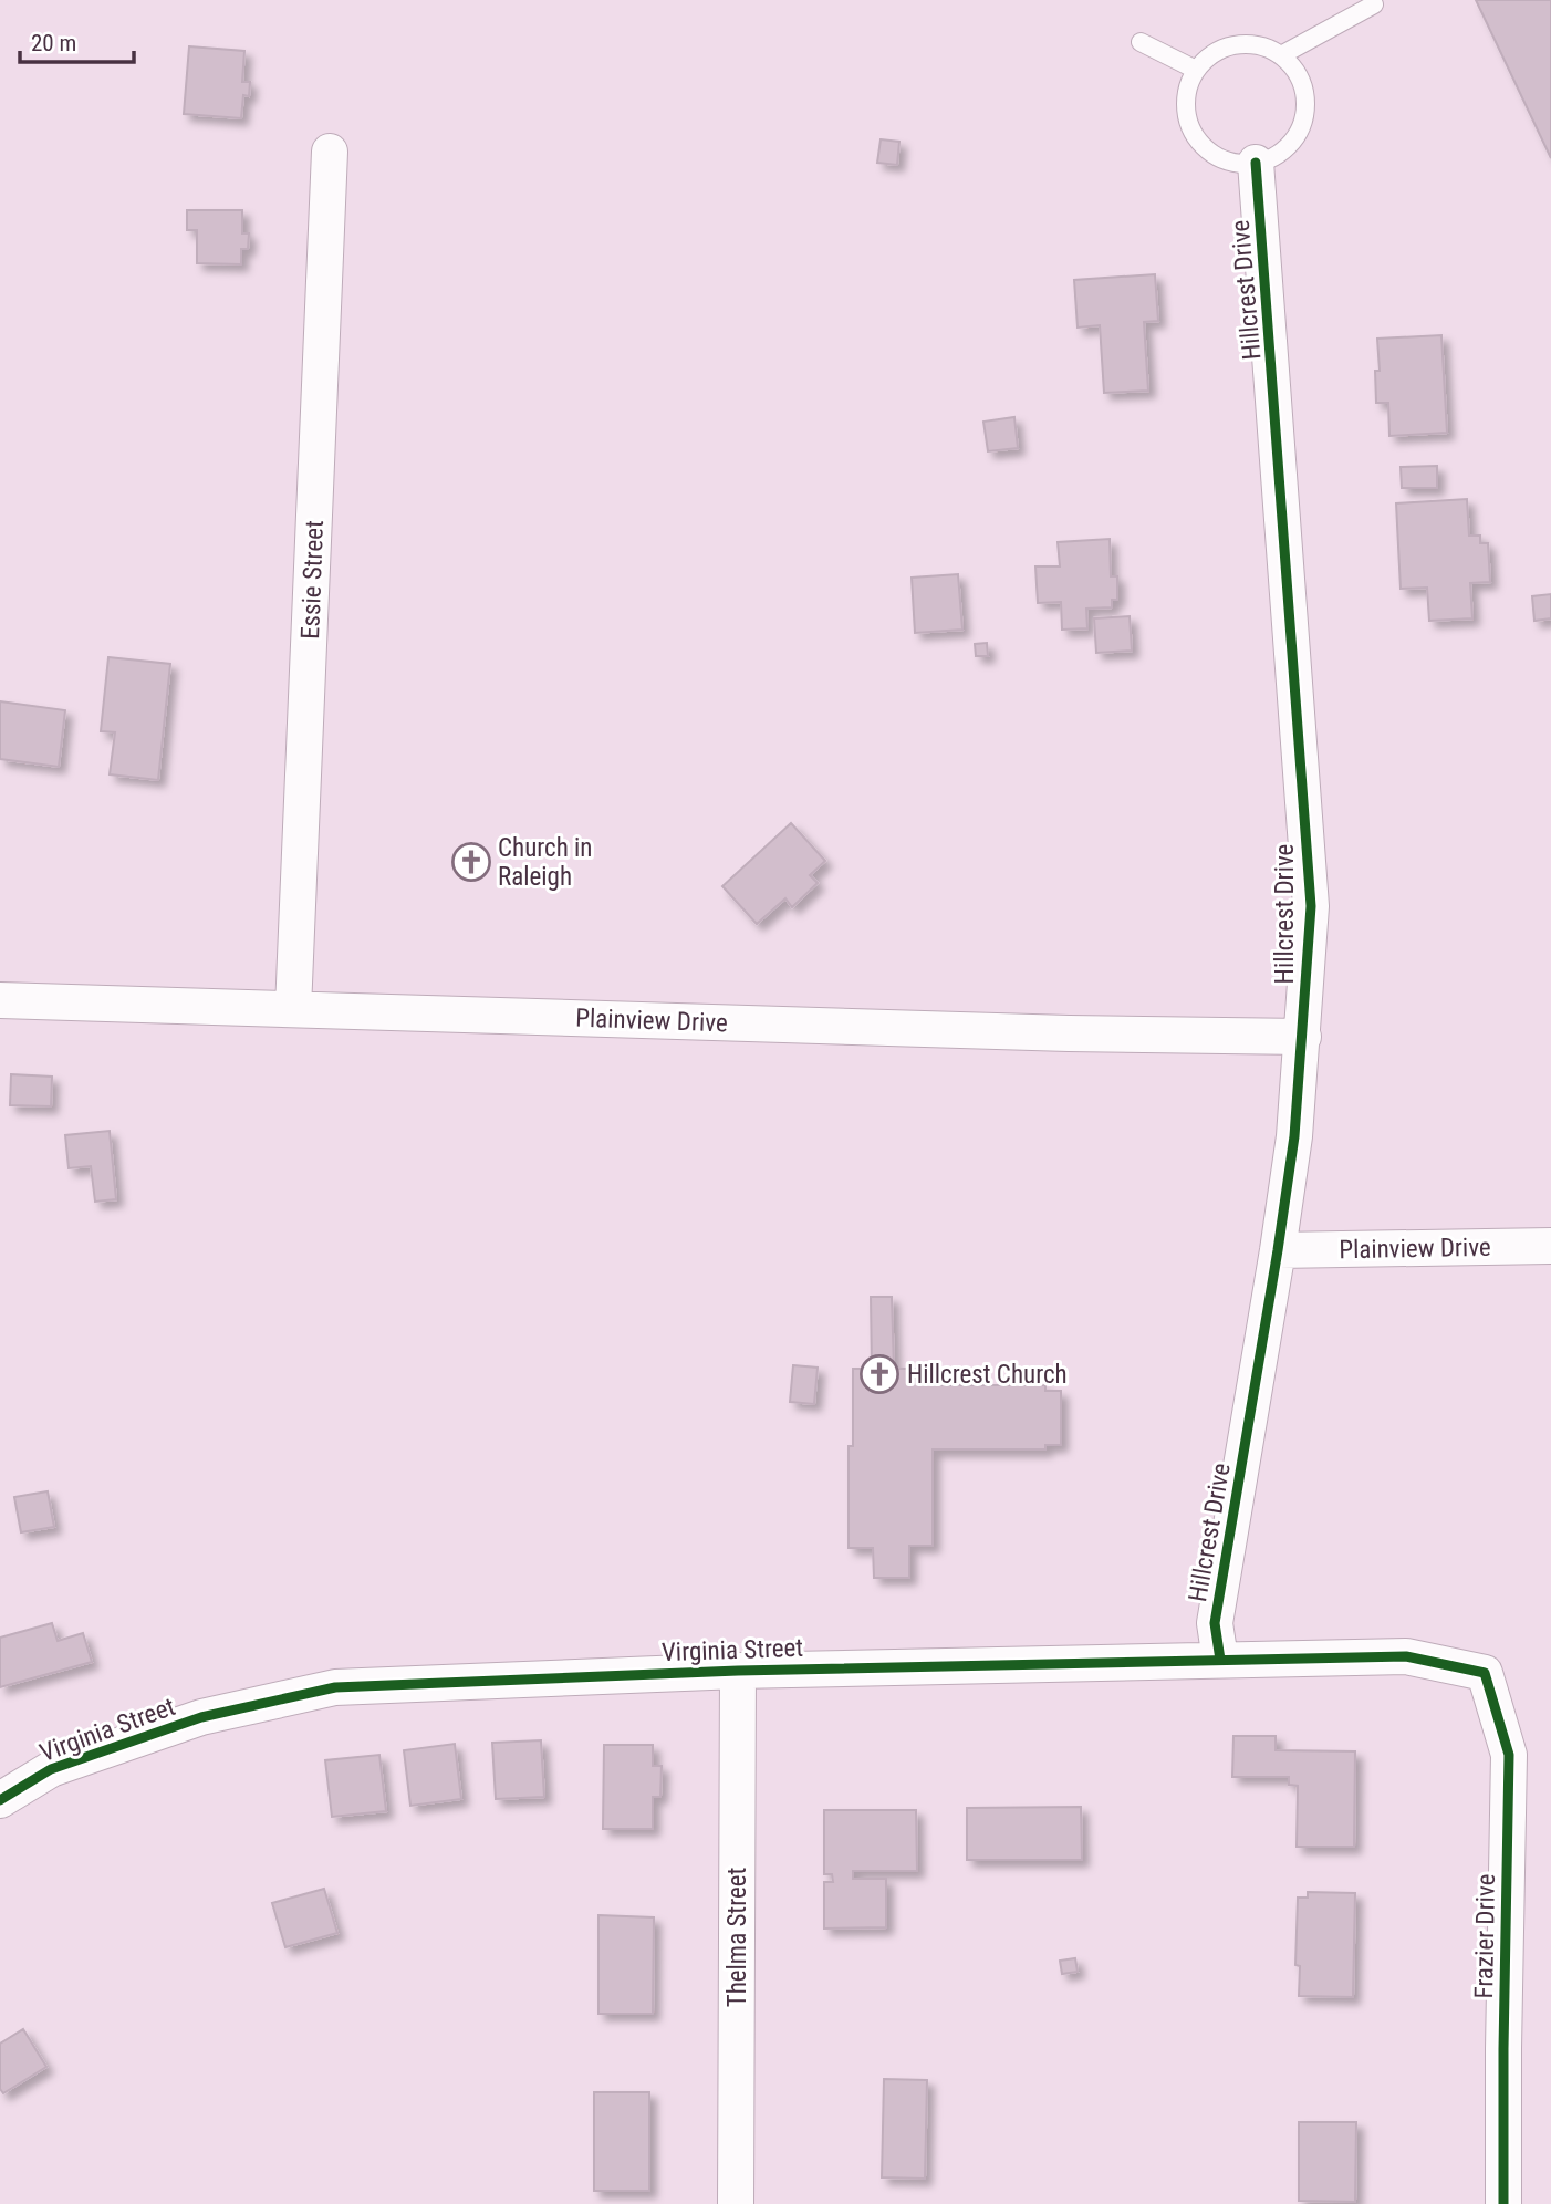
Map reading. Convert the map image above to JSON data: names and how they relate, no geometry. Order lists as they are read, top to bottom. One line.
{"streets":{"street":["Hillcrest Drive","Essie Street","Plainview Drive","Virginia Street","Frazier Drive","Thelma Street"]},"crossings":[["Hillcrest Drive","Plainview Drive"],["Hillcrest Drive","Virginia Street"],["Essie Street","Plainview Drive"],["Virginia Street","Frazier Drive"],["Virginia Street","Thelma Street"]],"places":{"church":["Church in Raleigh","Hillcrest Church"]},"scale_bar":"20 m"}
